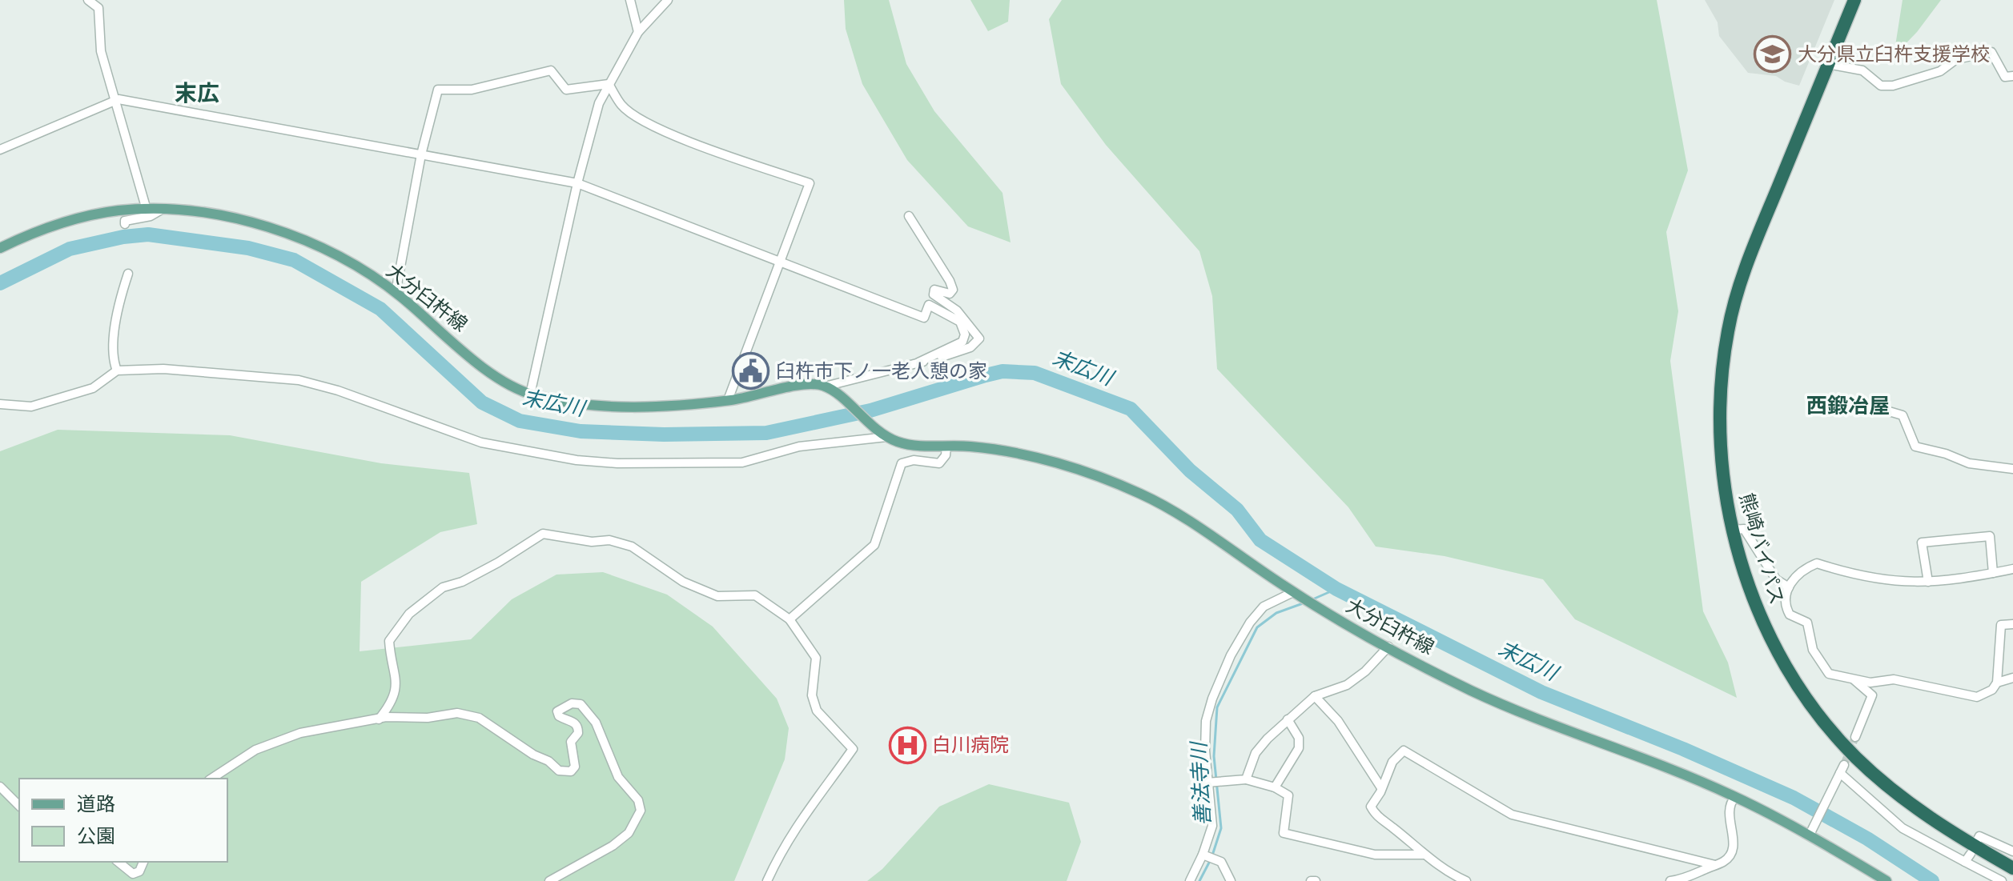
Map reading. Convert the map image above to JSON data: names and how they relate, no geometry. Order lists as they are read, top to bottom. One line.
{"streets":{"highway":["熊崎バイパス"],"main road":["大分臼杵線"]},"districts":["末広","西鍛冶屋"],"water":["末広川","善法寺川"],"places":{"school or university":["大分県立臼杵支援学校"],"public building":["臼杵市下ノ一老人憩の家"],"hospital":["白川病院"]},"legend":["道路","公園"]}
